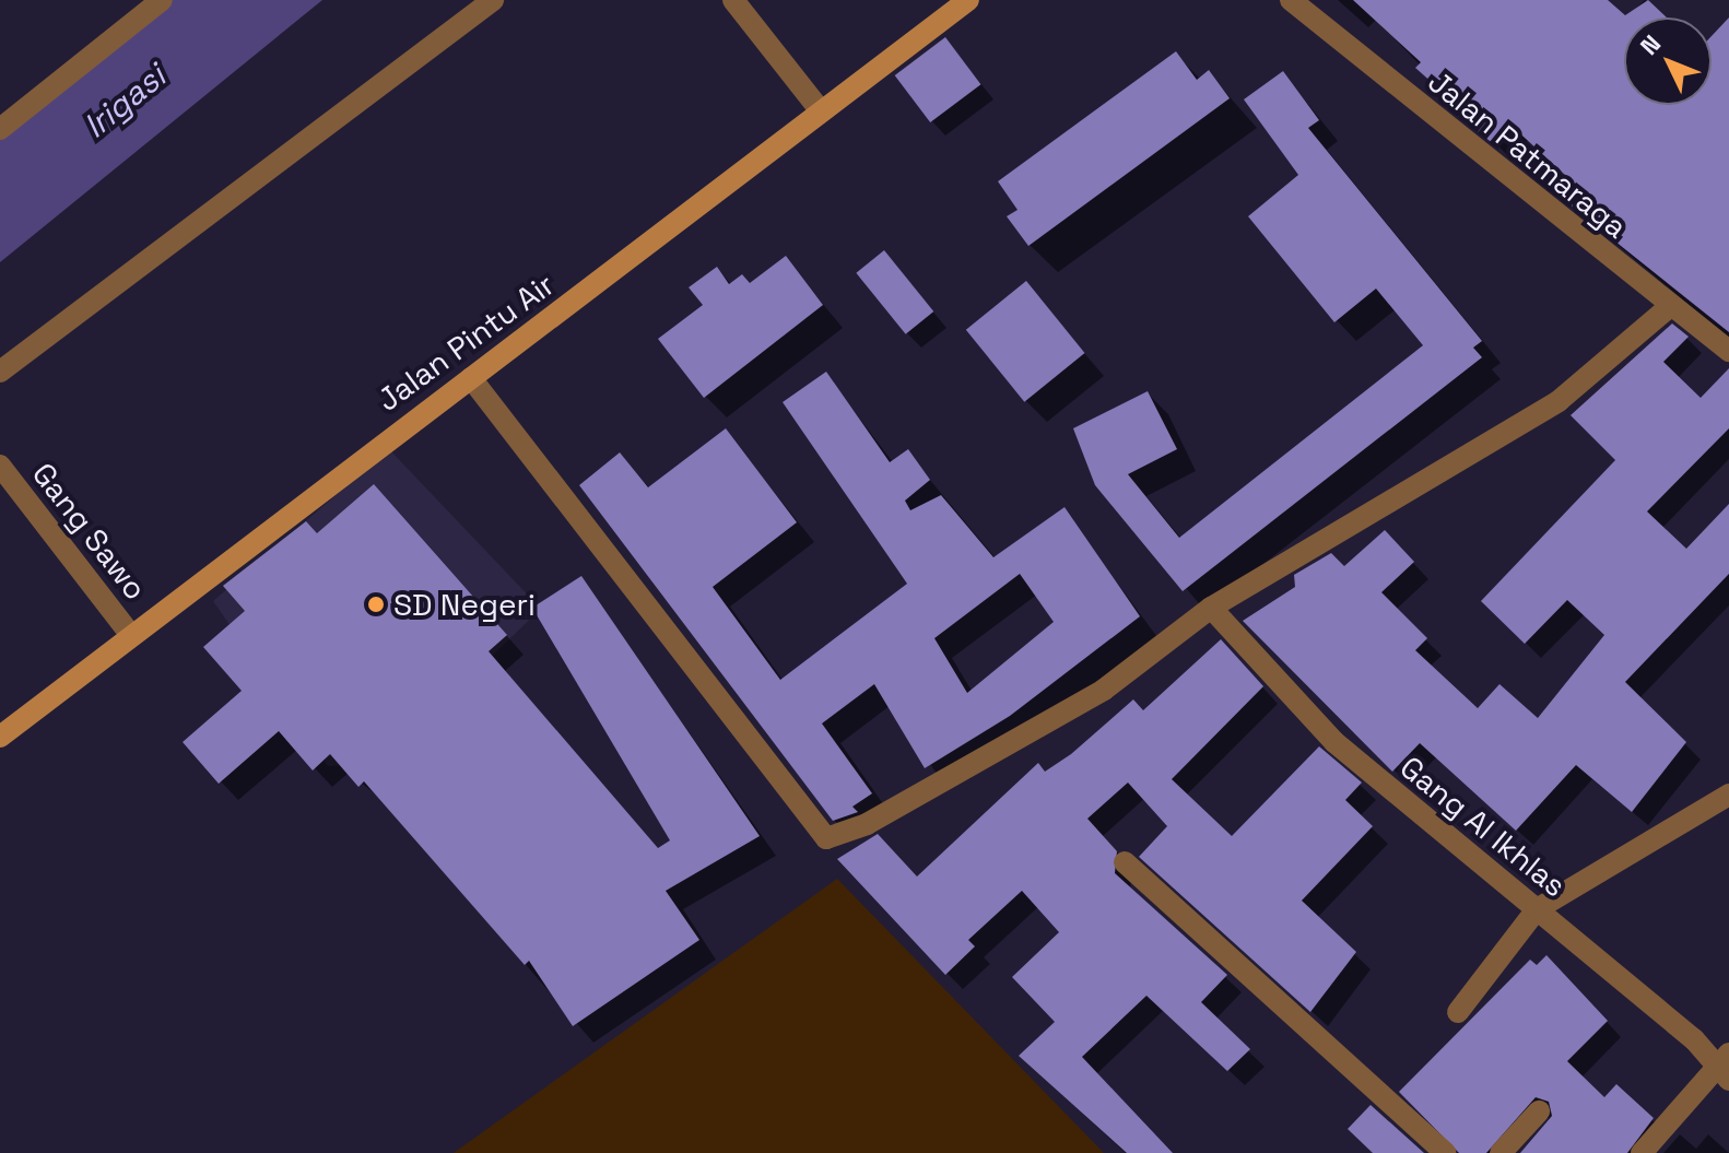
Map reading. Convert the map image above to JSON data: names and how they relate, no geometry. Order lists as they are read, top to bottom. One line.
{"streets":{"street":["Jalan Patmaraga","Jalan Pintu Air","Gang Sawo","Gang Al Ikhlas"]},"crossings":[["Jalan Pintu Air","Gang Sawo"]],"water":["Irigasi"],"places":["SD Negeri"],"north":"top left"}
